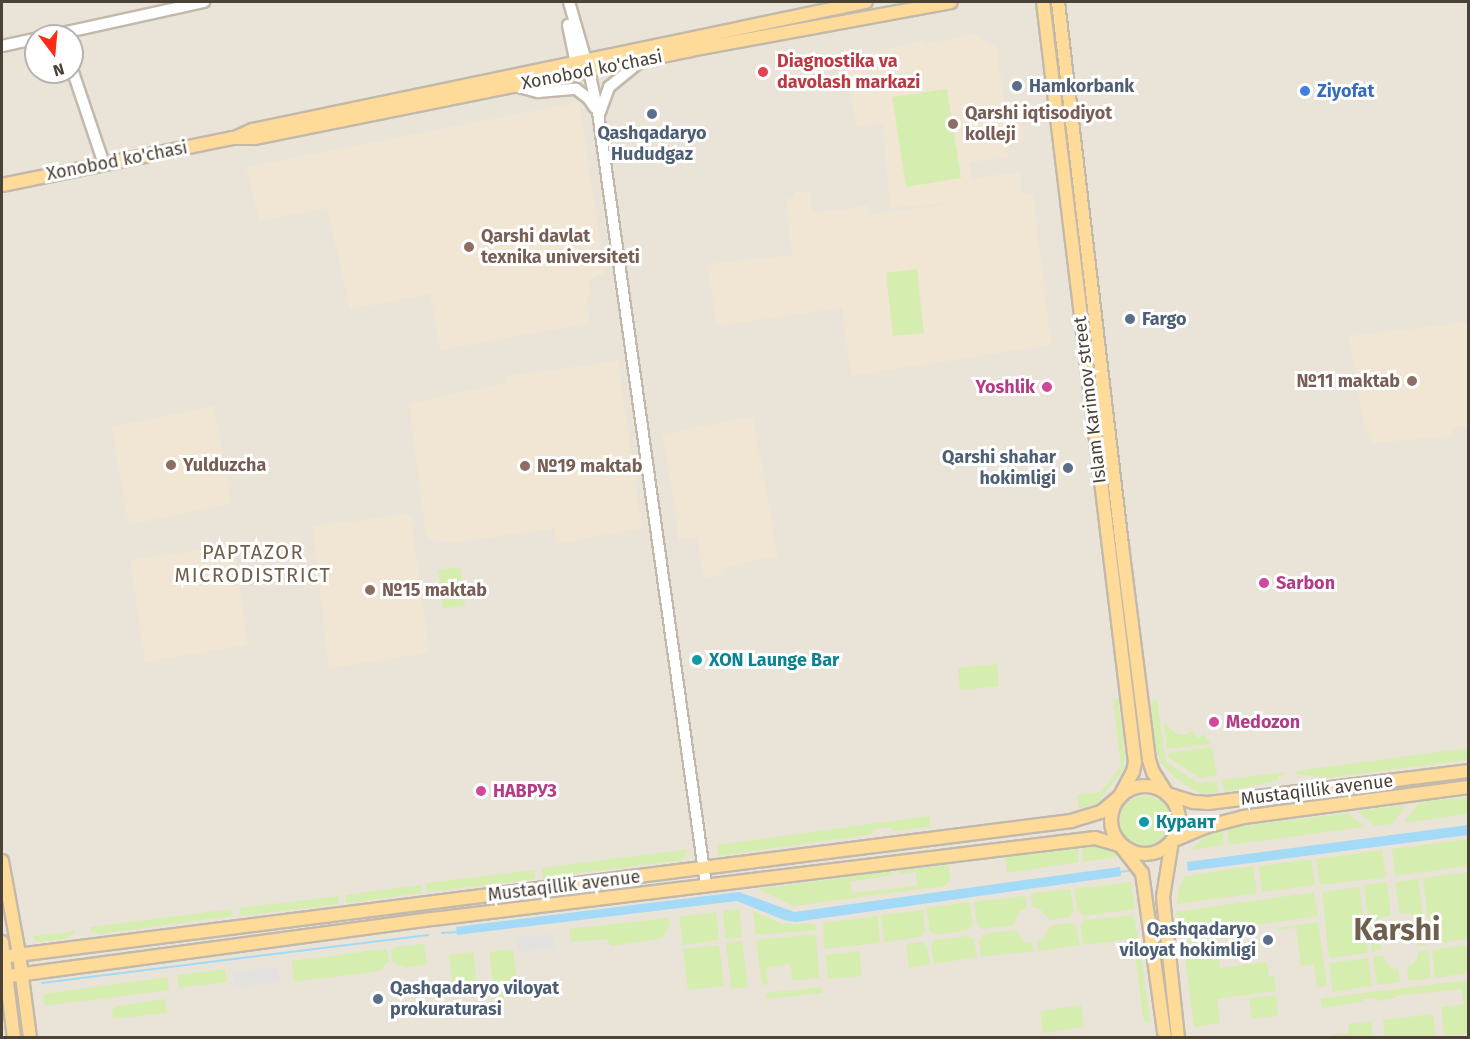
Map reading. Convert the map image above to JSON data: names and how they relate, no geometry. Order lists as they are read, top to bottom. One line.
{"streets":{"main road":["Xonobod ko'chasi","Islam Karimov street","Mustaqillik avenue"]},"crossings":[["Islam Karimov street","Mustaqillik avenue"]],"districts":["PAРTAZOR MICRODISTRICT","Karshi"],"places":["Diagnostika va davolash markazi","Hamkorbank","Ziyofat","Qashqadaryo Hududgaz","Qarshi iqtisodiyot kolleji","Qarshi davlat texnika universiteti","Fargo","№11 maktab","Yoshlik","Yulduzcha","№19 maktab","Qarshi shahar hokimligi","Sarbon","№15 maktab","XON Launge Bar","Medozon","НАВРУЗ","Курант","Qashqadaryo viloyat hokimligi","Qashqadaryo viloyat prokuraturasi"],"north":"bottom"}
